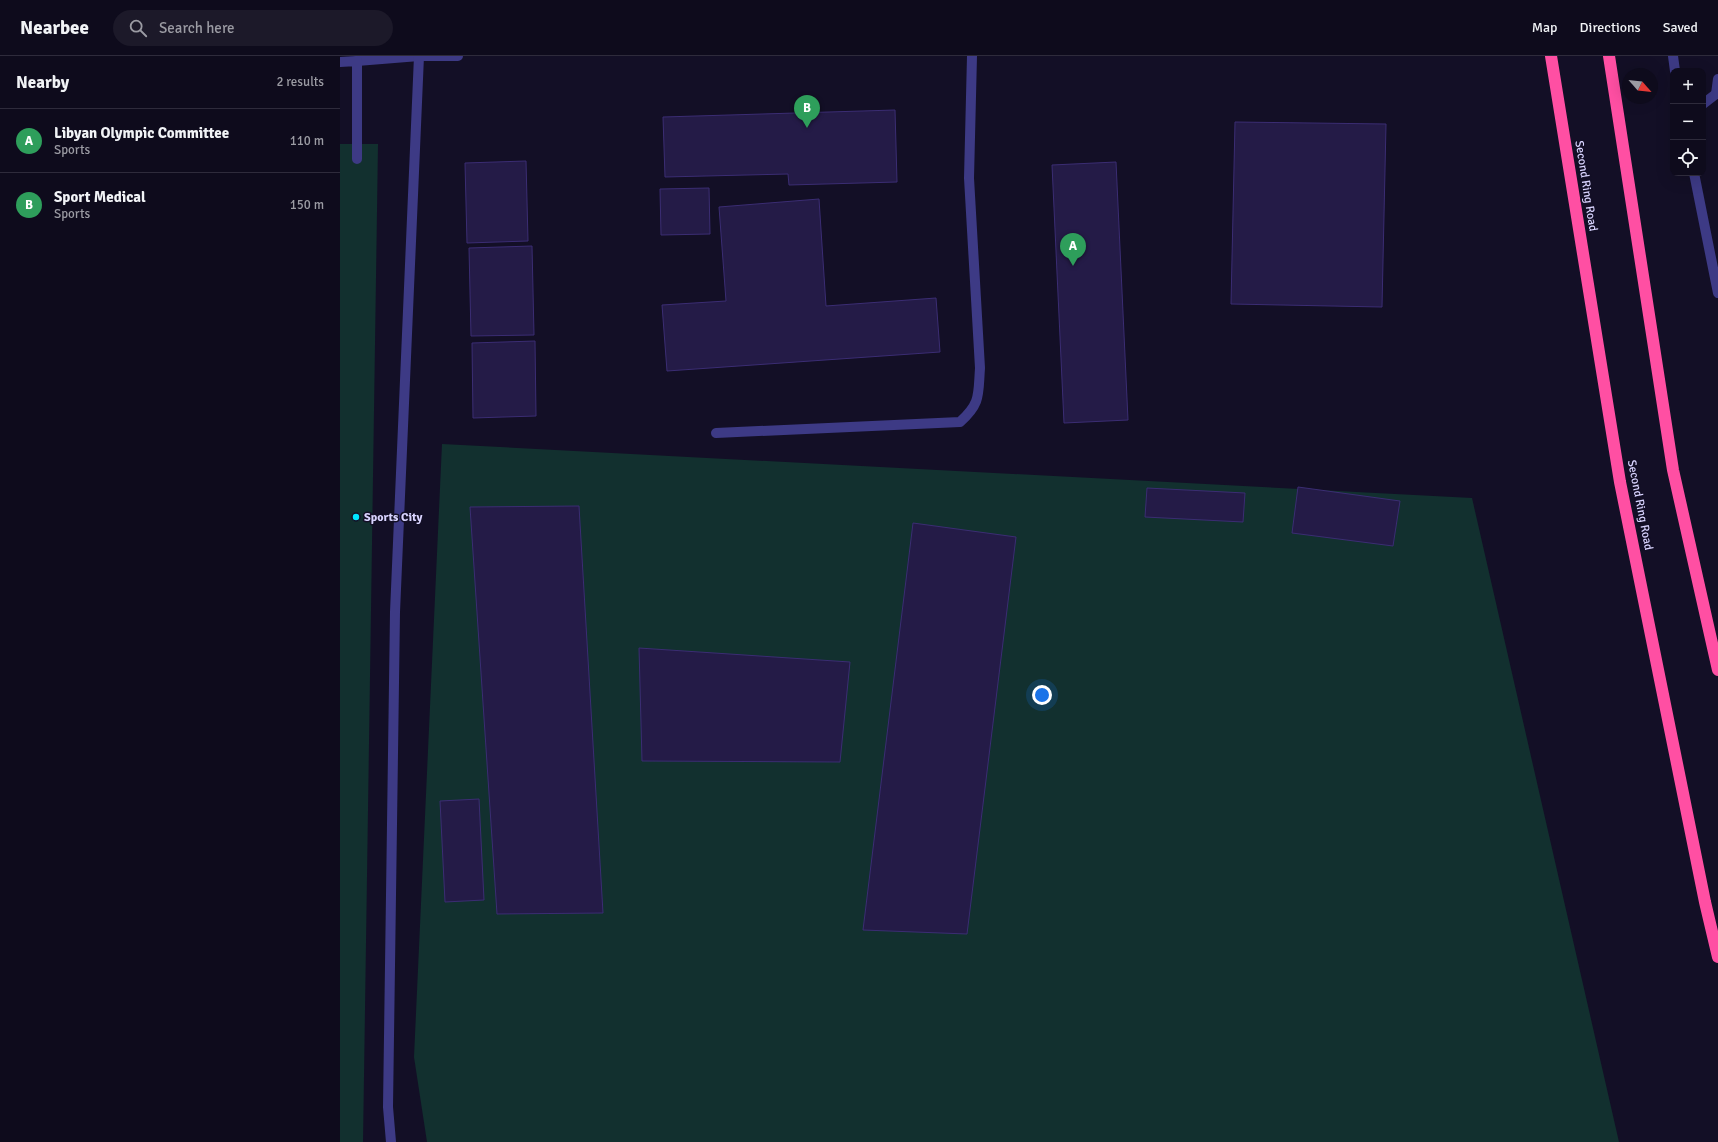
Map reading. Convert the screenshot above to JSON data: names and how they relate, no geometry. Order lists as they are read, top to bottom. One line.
{"streets":{"highway":["Second Ring Road"]},"places":["Sports City"],"north":"bottom right","page":{"header":"Nearbee","search":"Search here","nav":["Map","Directions","Saved"],"heading":["Nearby","2 results"],"map_buttons":["+","−"],"pins":["B","A"],"list":[{"mark":"A","name":"Libyan Olympic Committee","note":"Sports","value":"110 m"},{"mark":"B","name":"Sport Medical","note":"Sports","value":"150 m"}]}}
